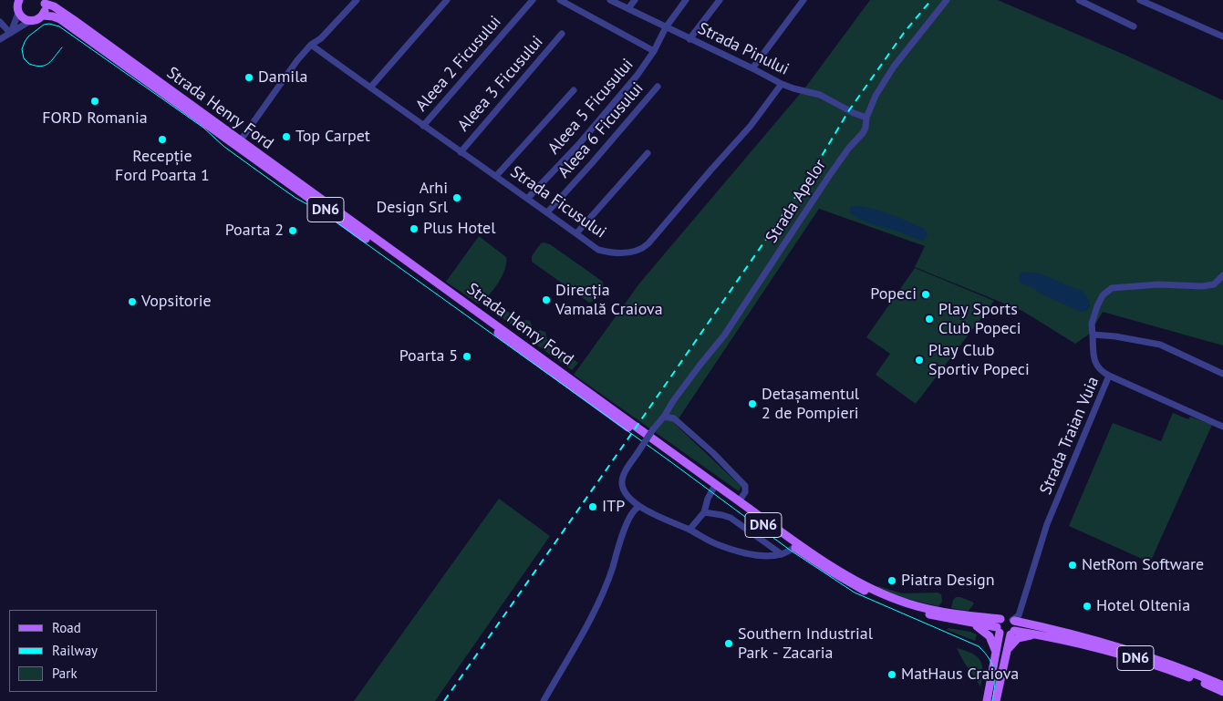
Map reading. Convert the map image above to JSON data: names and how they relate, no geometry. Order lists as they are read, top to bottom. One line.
{"streets":{"main road":["Strada Henry Ford","DN6"],"street":["Strada Pinului","Aleea 2 Ficusului","Aleea 3 Ficusului","Aleea 5 Ficusului","Aleea 6 Ficusului","Strada Apelor","Strada Ficusului","Strada Traian Vuia"]},"crossings":[["Strada Pinului","Aleea 5 Ficusului"],["Strada Pinului","Strada Apelor"],["Strada Pinului","Strada Ficusului"],["Aleea 2 Ficusului","Strada Ficusului"],["Aleea 3 Ficusului","Strada Ficusului"],["Aleea 5 Ficusului","Strada Ficusului"],["Strada Henry Ford","DN6"],["Aleea 6 Ficusului","Strada Ficusului"],["DN6","Strada Traian Vuia"]],"places":["Damila","FORD Romania","Top Carpet","Recepție Ford Poarta 1","Arhi Design Srl","Plus Hotel","Poarta 2","Popeci","Direcția Vamală Craiova","Vopsitorie","Play Sports Club Popeci","Poarta 5","Play Club Sportiv Popeci","Detașamentul 2 de Pompieri","ITP","NetRom Software","Piatra Design","Hotel Oltenia","Southern Industrial Park - Zacaria","MatHaus Craiova"],"legend":["Road","Railway","Park"]}
